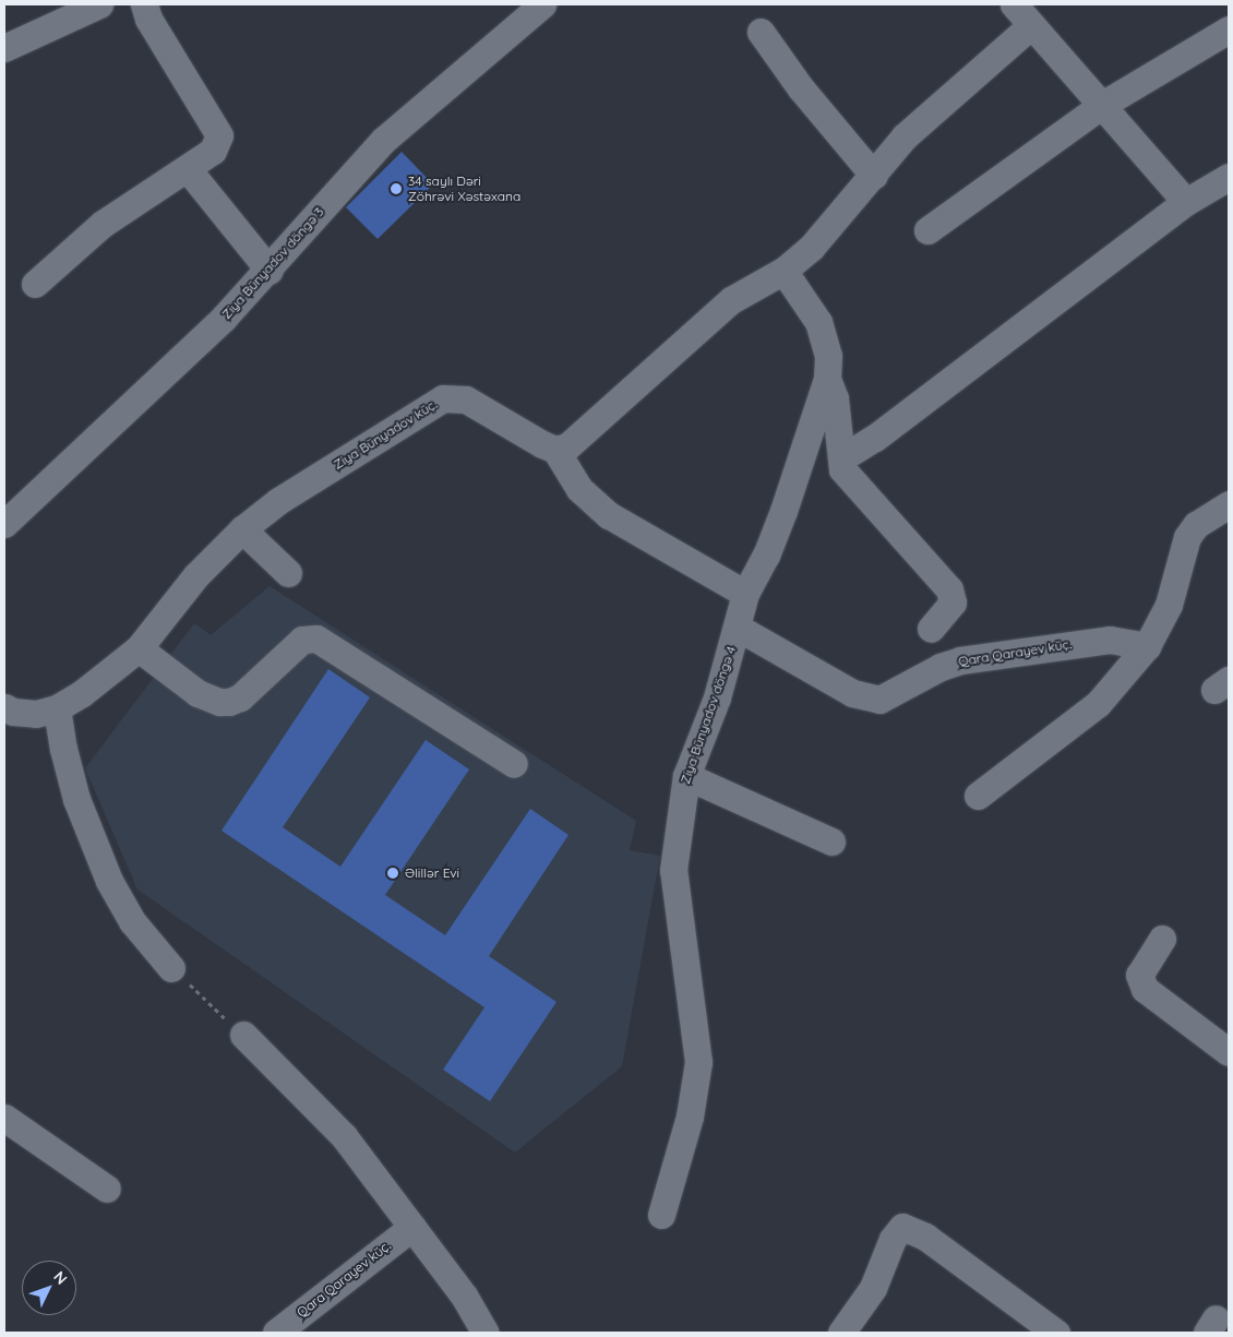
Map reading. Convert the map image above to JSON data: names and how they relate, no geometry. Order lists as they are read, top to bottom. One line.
{"streets":{"street":["Ziya Bünyadov döngə 3","Ziya Bünyadov küç.","Qara Qarayev küç.","Ziya Bünyadov döngə 4"]},"crossings":[["Qara Qarayev küç.","Ziya Bünyadov döngə 4"]],"places":["34 saylı Dəri Zöhrəvi Xəstəxana","Əlillər Evi"],"north":"top right"}
